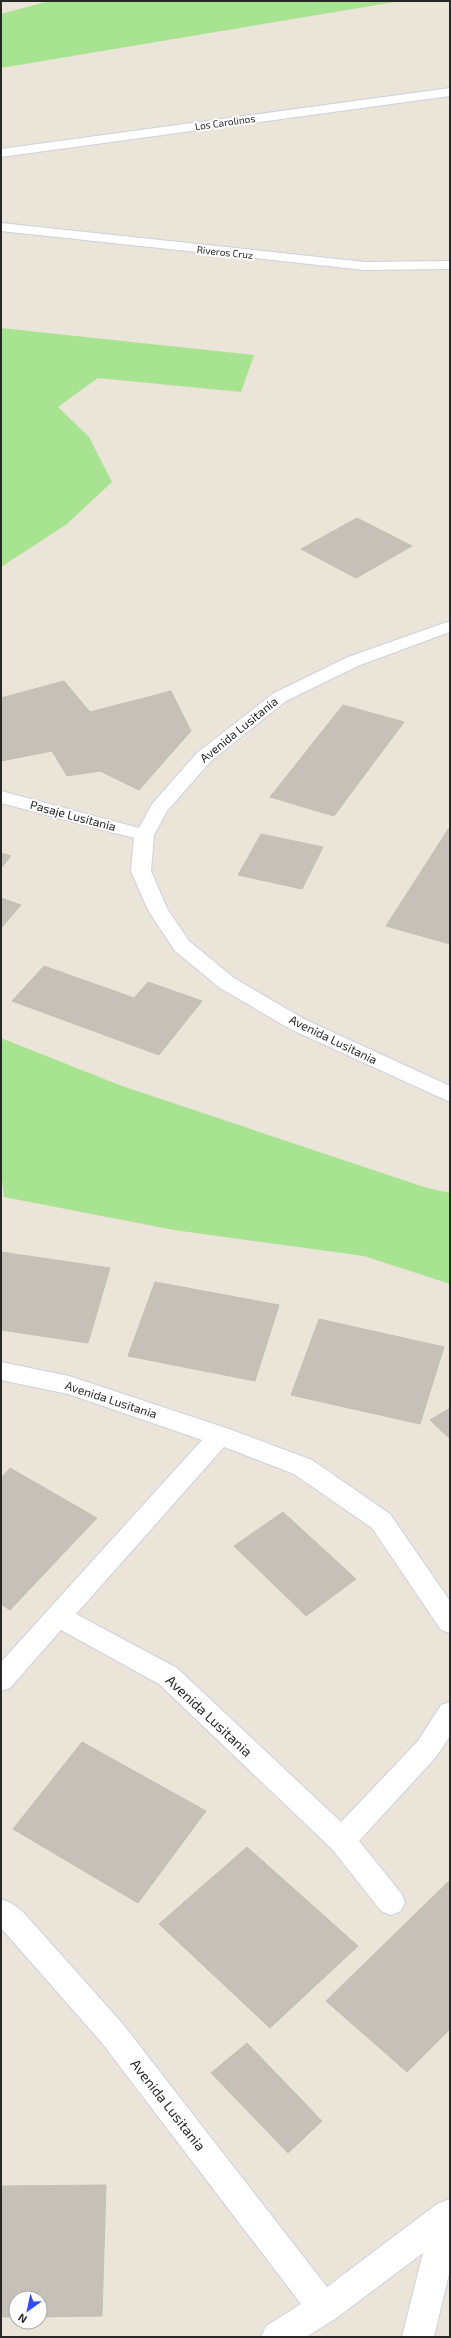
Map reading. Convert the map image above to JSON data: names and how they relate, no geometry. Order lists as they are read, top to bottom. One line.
{"streets":{"street":["Los Carolinos","Riveros Cruz","Avenida Lusitania","Pasaje Lusitania"]},"crossings":[["Avenida Lusitania","Pasaje Lusitania"]],"north":"bottom left"}
